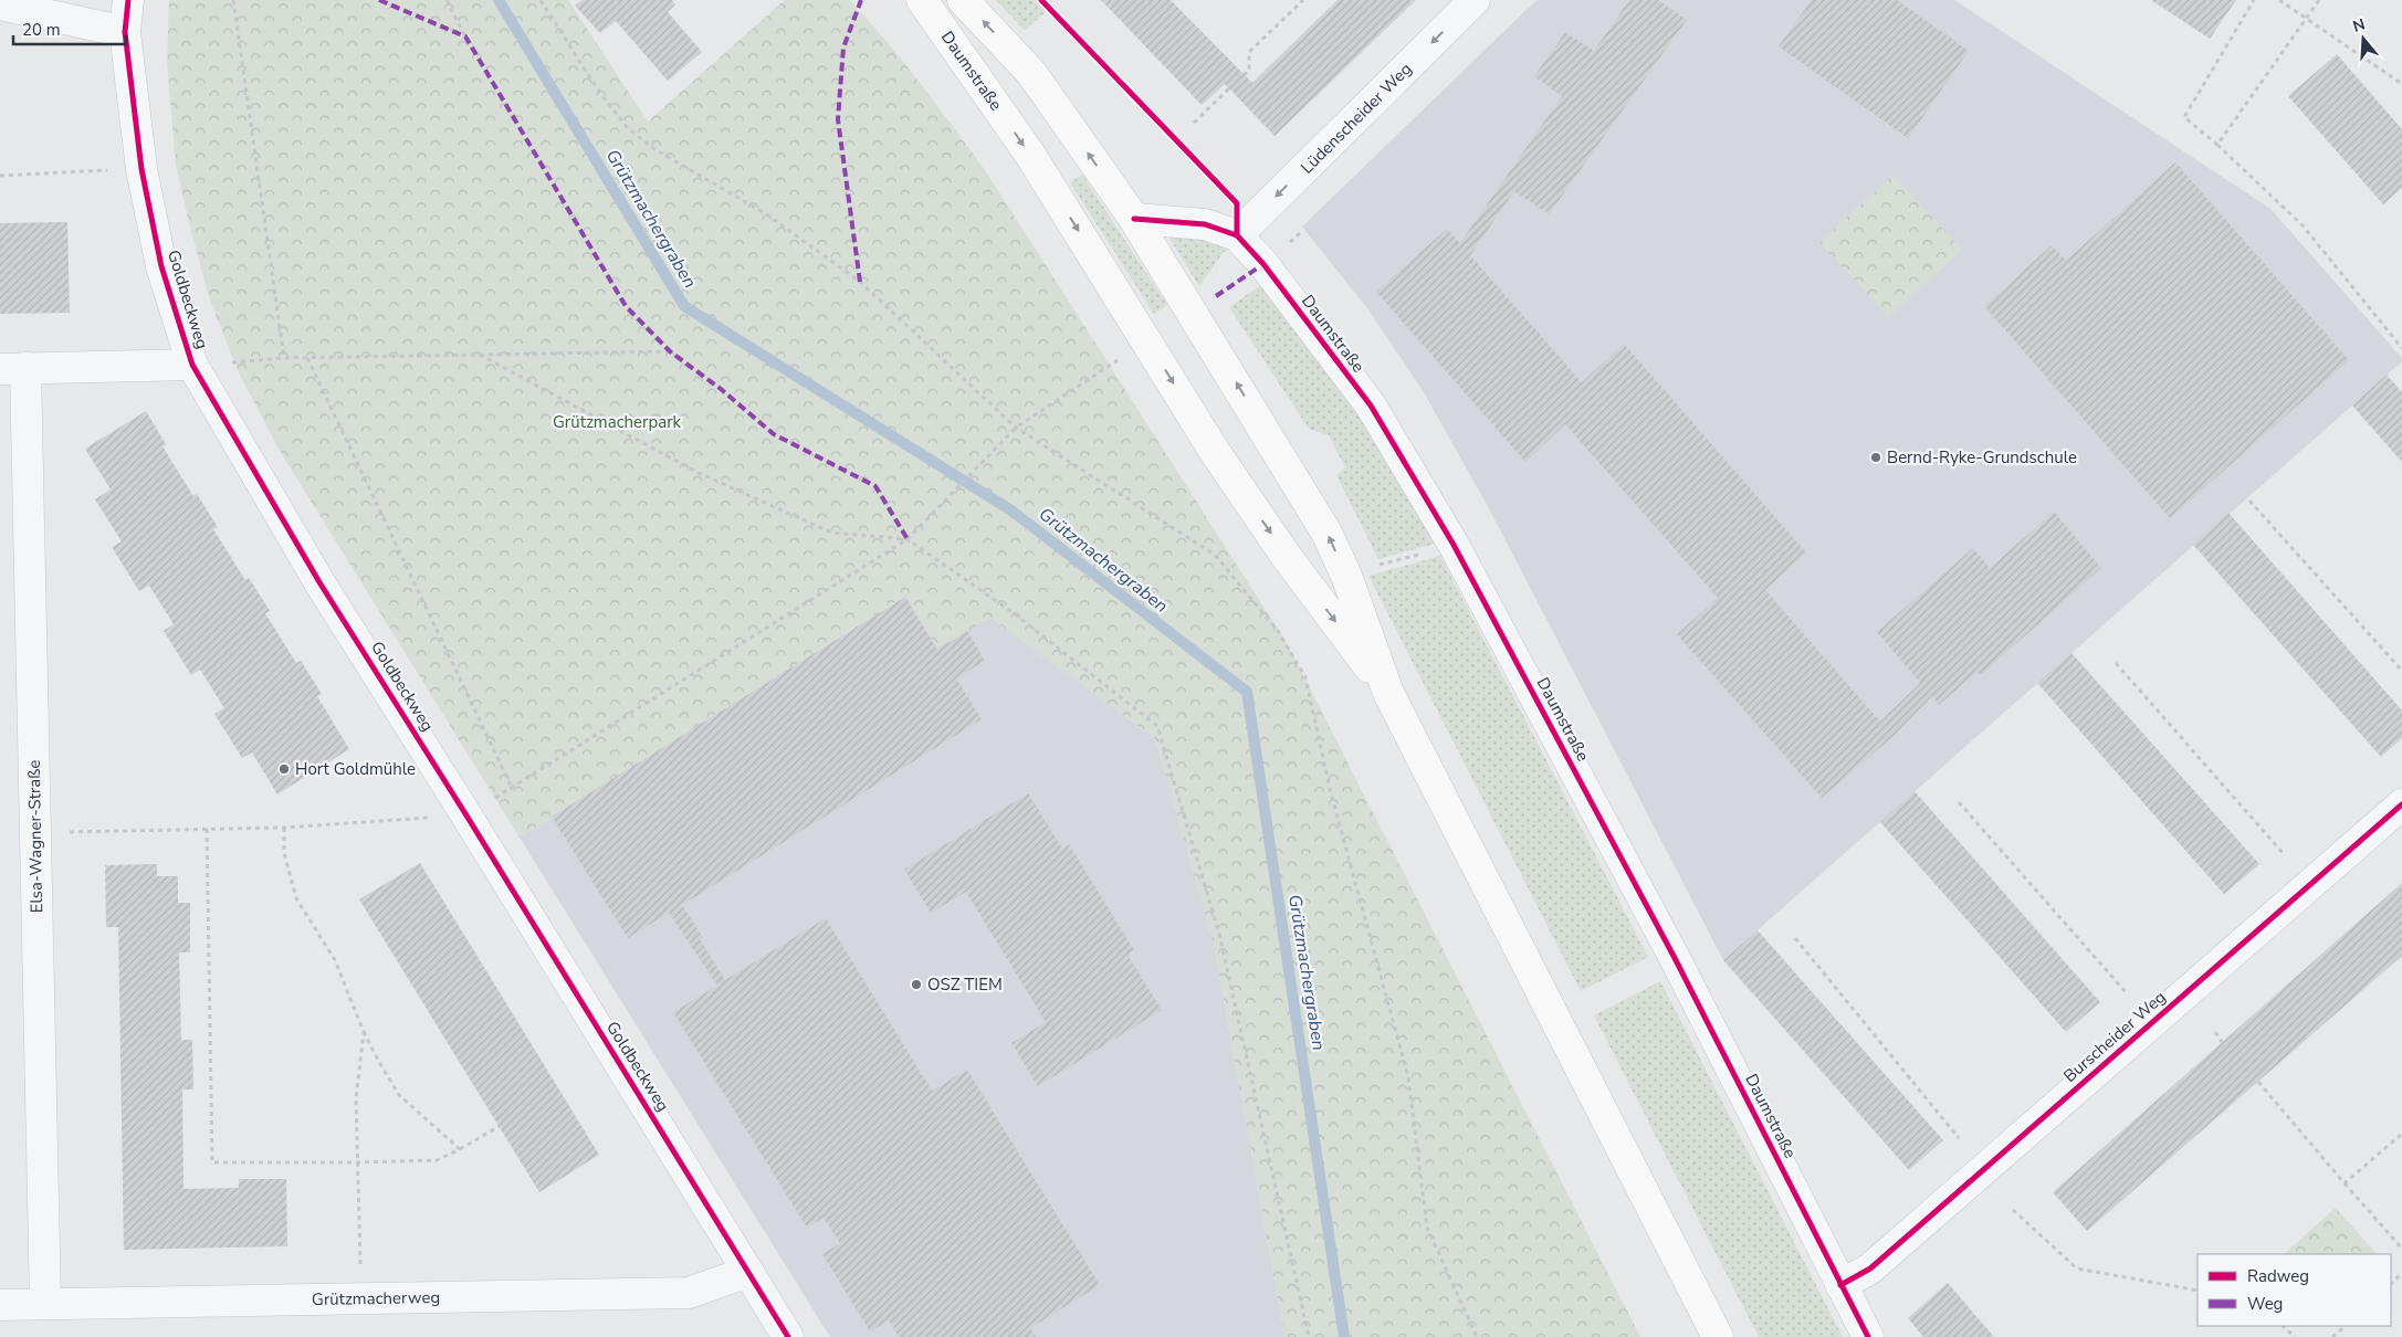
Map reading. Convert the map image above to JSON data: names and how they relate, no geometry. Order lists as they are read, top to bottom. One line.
{"streets":{"main road":["Daumstraße"],"street":["Lüdenscheider Weg","Goldbeckweg","Elsa-Wagner-Straße","Burscheider Weg","Grützmacherweg"]},"crossings":[["Daumstraße","Lüdenscheider Weg"],["Daumstraße","Burscheider Weg"],["Goldbeckweg","Grützmacherweg"],["Elsa-Wagner-Straße","Grützmacherweg"]],"one_way":["Lüdenscheider Weg"],"water":["Grützmachergraben"],"parks":["Grützmacherpark"],"places":["Bernd-Ryke-Grundschule","Hort Goldmühle","OSZ TIEM"],"legend":["Radweg","Weg"],"scale_bar":"20 m","north":"top"}
